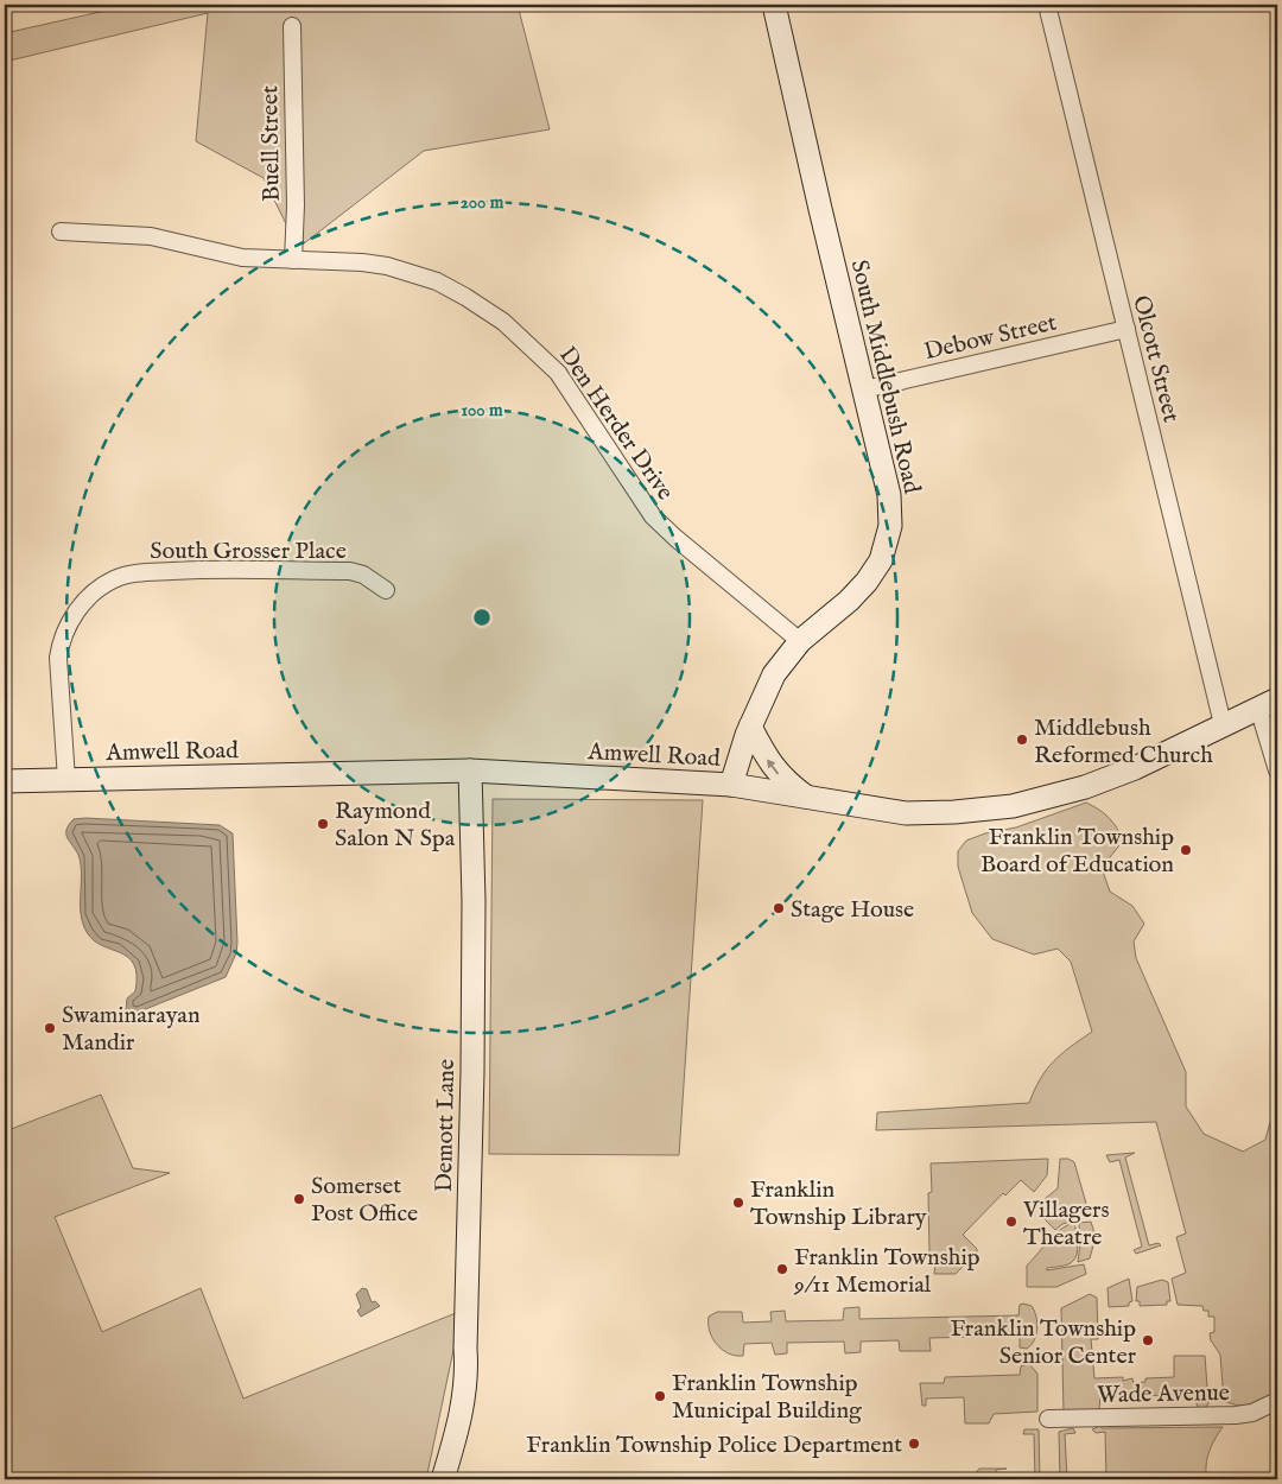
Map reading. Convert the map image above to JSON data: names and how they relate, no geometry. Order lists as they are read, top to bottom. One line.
{"streets":{"street":["Buell Street","Debow Street","Olcott Street","South Middlebush Road","Den Herder Drive","South Grosser Place","Amwell Road","Demott Lane","Wade Avenue"]},"crossings":[["Buell Street","Den Herder Drive"],["Debow Street","Olcott Street"],["Debow Street","South Middlebush Road"],["Olcott Street","Amwell Road"],["South Middlebush Road","Den Herder Drive"],["South Middlebush Road","Amwell Road"],["South Grosser Place","Amwell Road"],["Amwell Road","Demott Lane"]],"places":["Middlebush Reformed Church","Raymond Salon N Spa","Franklin Township Board of Education","Stage House","Swaminarayan Mandir","Somerset Post Office","Franklin Township Library","Villagers Theatre","Franklin Township 9/11 Memorial","Franklin Township Senior Center","Franklin Township Municipal Building","Franklin Township Police Department"],"rings":["200 m","100 m"]}
